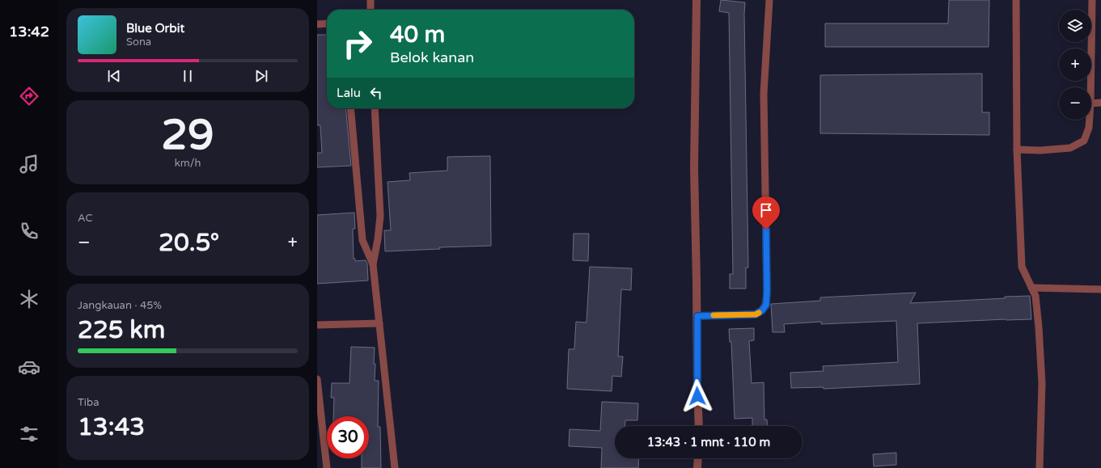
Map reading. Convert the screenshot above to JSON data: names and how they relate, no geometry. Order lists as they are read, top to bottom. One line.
{"page":{"tabs":"13:42","map_buttons":["+","−"],"turn":["40 m","Belok kanan"],"song":["Blue Orbit","Sona"],"then":"Lalu","tile":[["29","km/h"],"AC",["Jangkauan · 45%","225 km"],["Tiba","13:43"]],"heat":["−","20.5°","+"],"limit":"30","trip":"13:43 · 1 mnt · 110 m"}}
